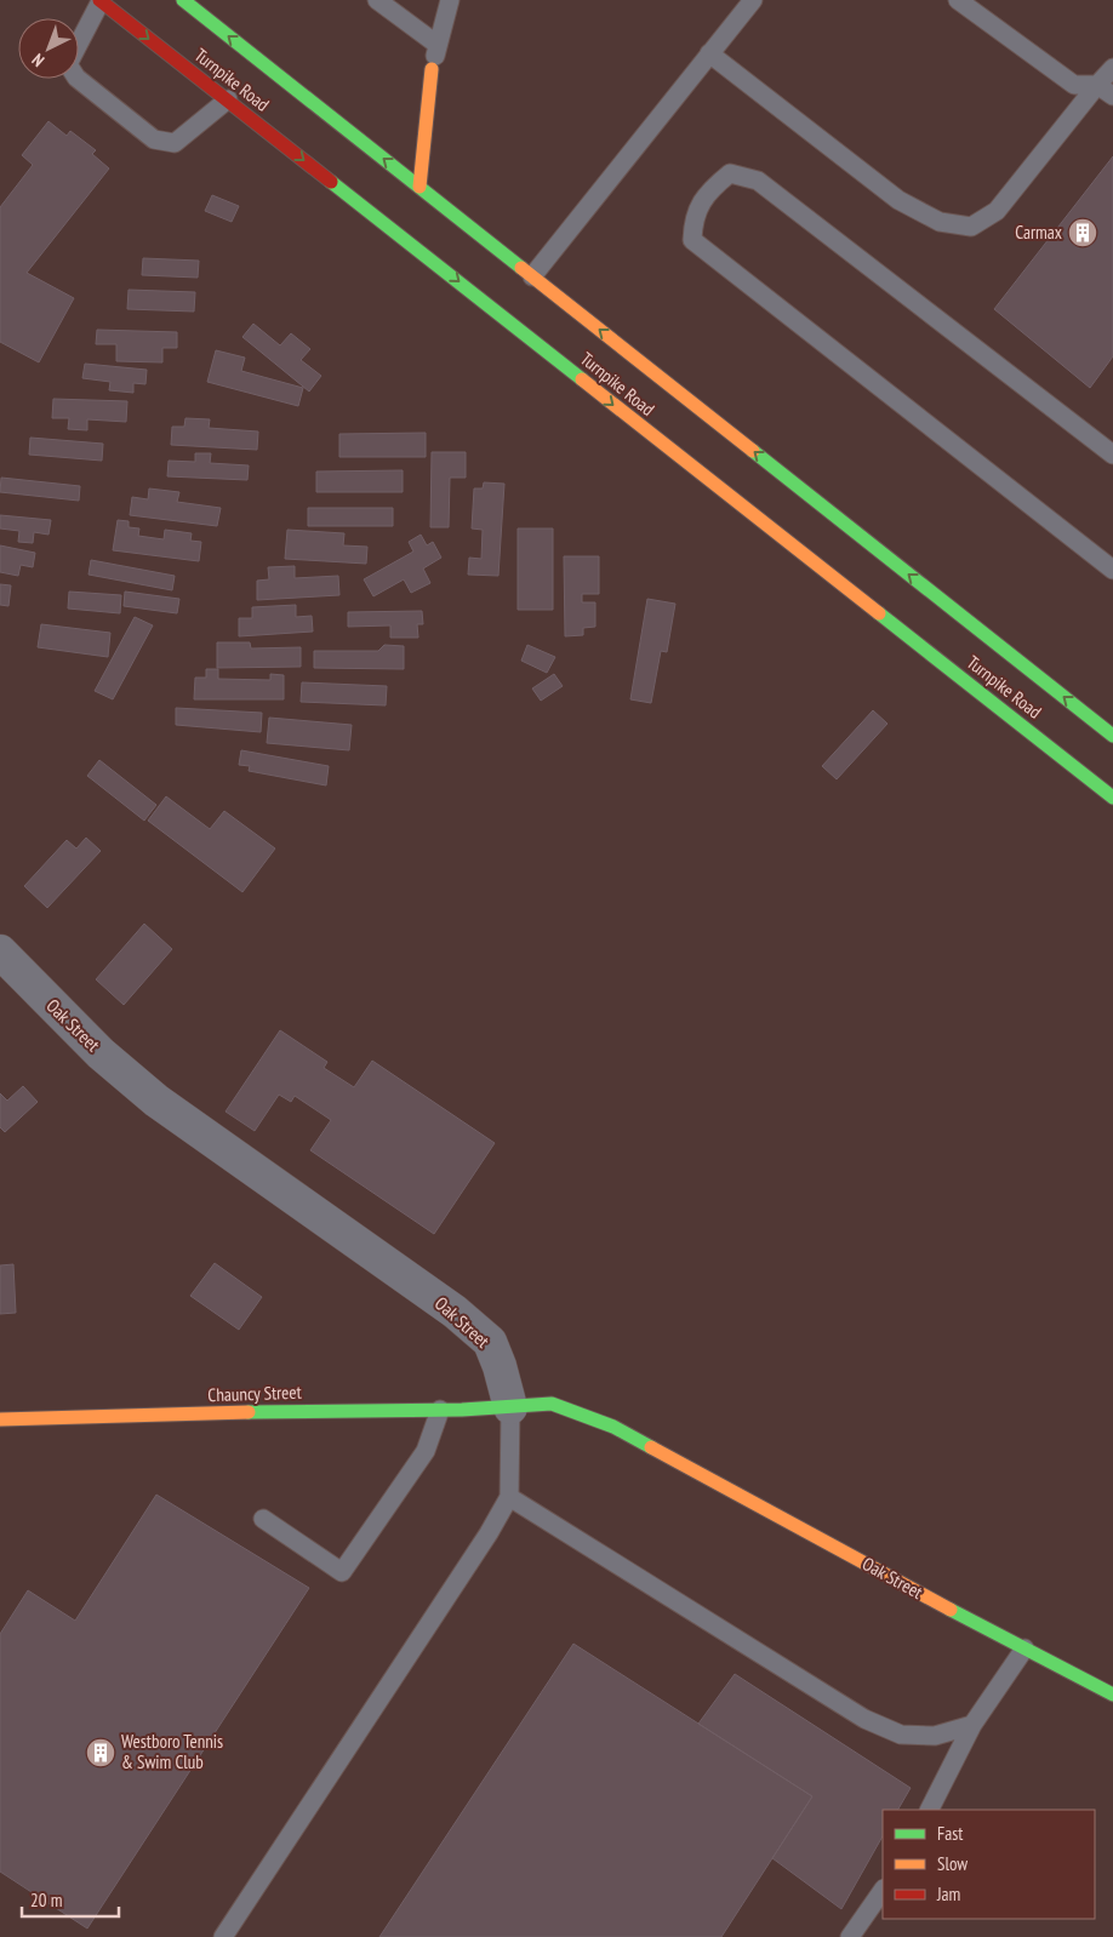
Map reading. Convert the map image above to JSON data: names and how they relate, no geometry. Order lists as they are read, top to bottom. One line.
{"streets":{"main road":["Turnpike Road","Oak Street","Chauncy Street"]},"crossings":[["Oak Street","Chauncy Street"]],"places":{"building":["Carmax","Westboro Tennis & Swim Club"]},"legend":["Fast","Slow","Jam"],"scale_bar":"20 m","north":"bottom left"}
